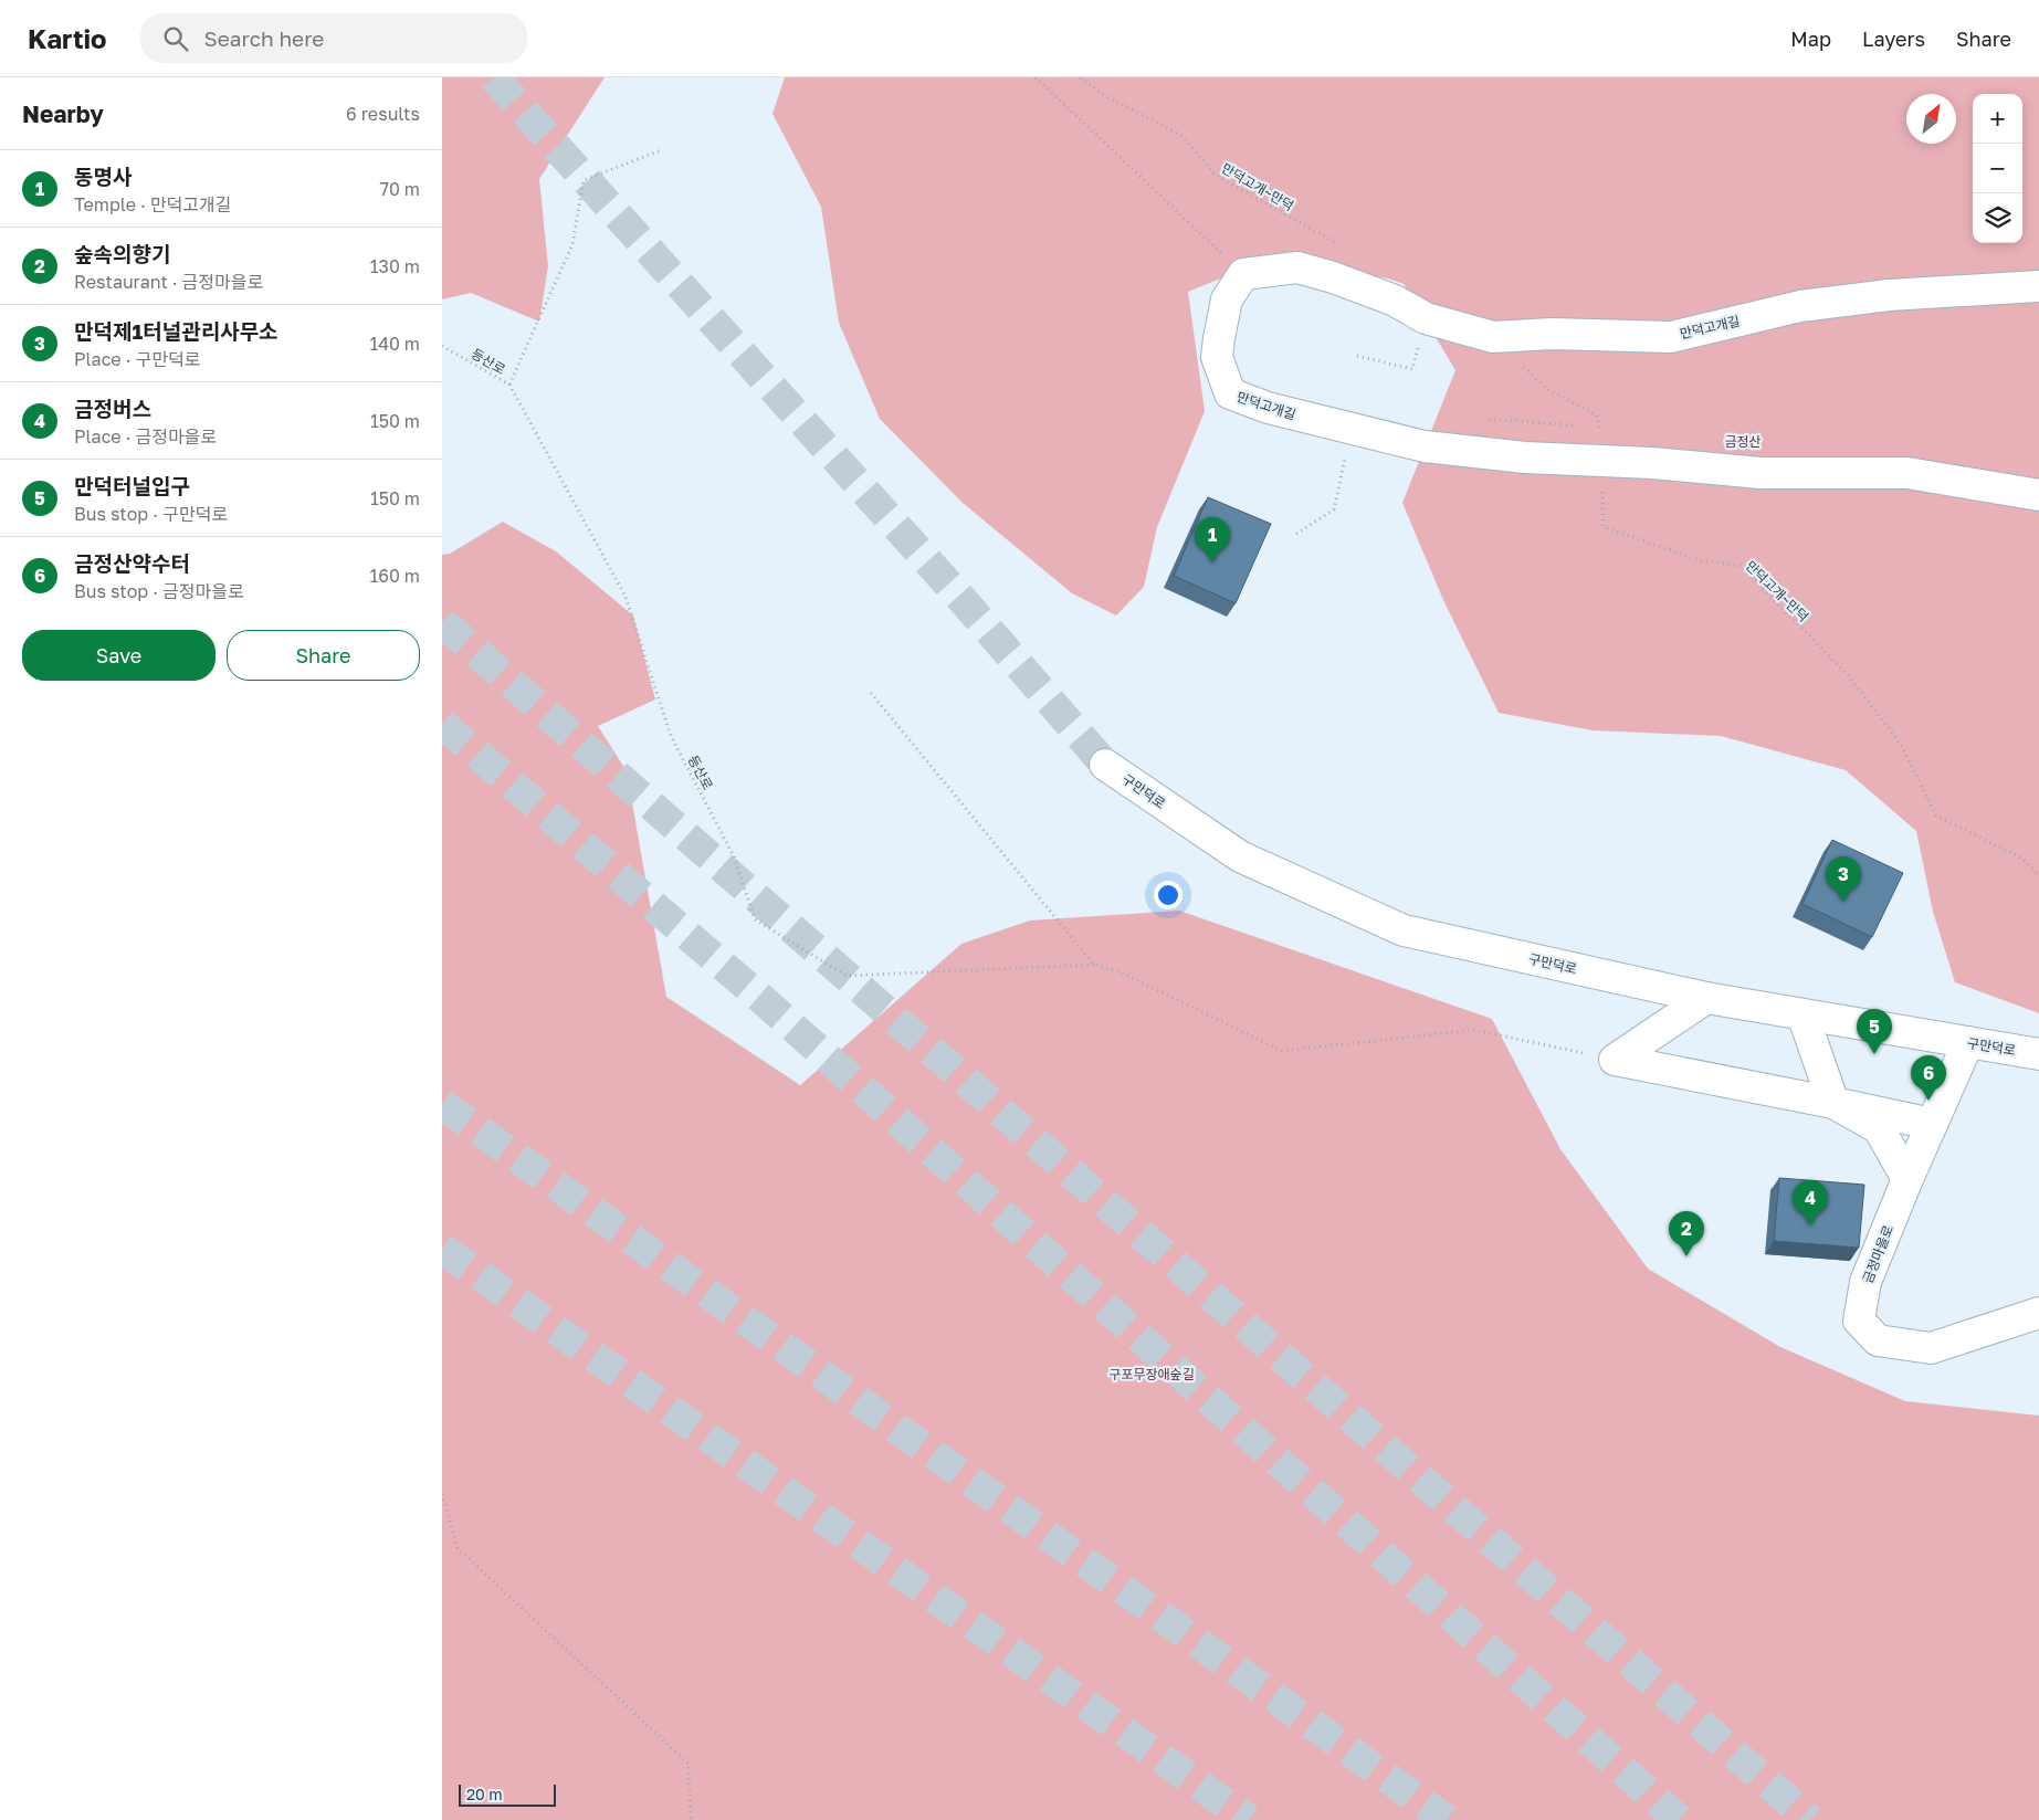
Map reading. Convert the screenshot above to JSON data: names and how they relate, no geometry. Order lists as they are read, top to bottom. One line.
{"streets":{"street":["만덕고개길","구만덕로","금정마을로"],"path":["만덕고개~만덕","등산로"]},"crossings":[["만덕고개~만덕","만덕고개길"],["구만덕로","금정마을로"]],"parks":["금정산","구포무장애숲길"],"scale_bar":"20 m","north":"top right","page":{"header":"Kartio","search":"Search here","nav":["Map","Layers","Share"],"heading":["Nearby","6 results"],"map_buttons":["+","−"],"list":[{"mark":"1","name":"동명사","note":"Temple · 만덕고개길","value":"70 m"},{"mark":"2","name":"숲속의향기","note":"Restaurant · 금정마을로","value":"130 m"},{"mark":"3","name":"만덕제1터널관리사무소","note":"Place · 구만덕로","value":"140 m"},{"mark":"4","name":"금정버스","note":"Place · 금정마을로","value":"150 m"},{"mark":"5","name":"만덕터널입구","note":"Bus stop · 구만덕로","value":"150 m"},{"mark":"6","name":"금정산약수터","note":"Bus stop · 금정마을로","value":"160 m"}],"pins":["1","3","5","6","4","2"],"buttons":["Save","Share"],"scale":"20 m"}}
